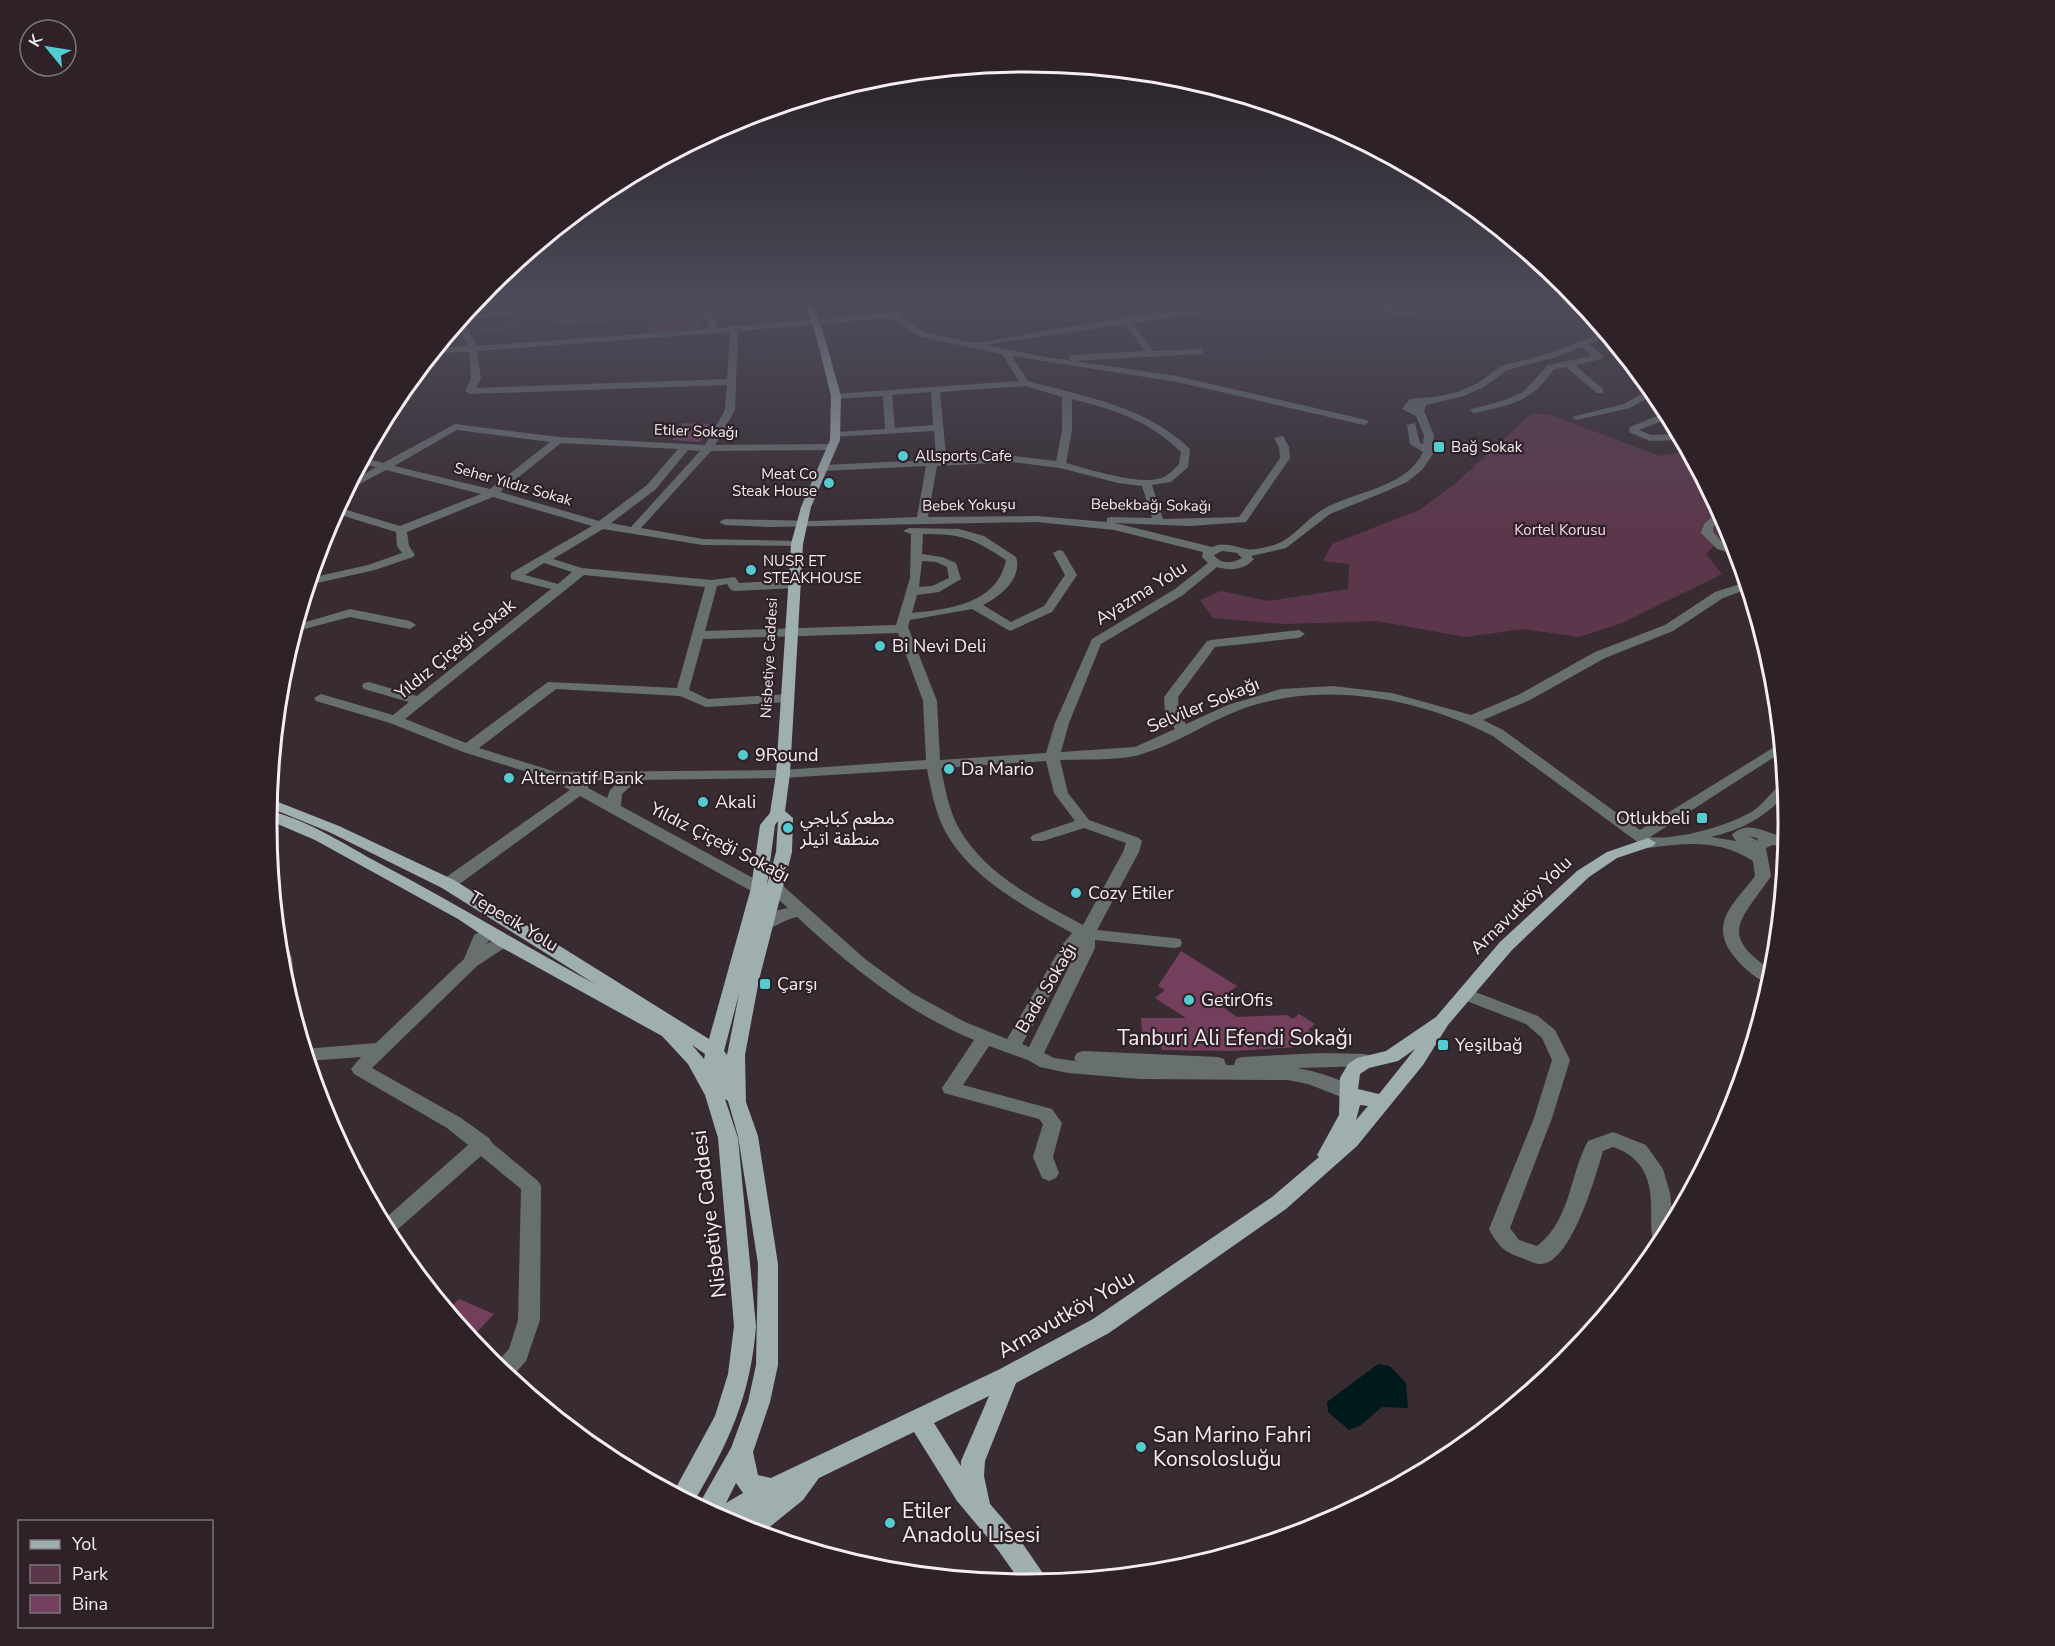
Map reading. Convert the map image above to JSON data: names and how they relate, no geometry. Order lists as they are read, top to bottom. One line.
{"streets":{"main road":["Nisbetiye Caddesi","Arnavutköy Yolu","Tepecik Yolu"],"street":["Etiler Sokağı","Seher Yıldız Sokak","Bebek Yokuşu","Bebekbağı Sokağı","Ayazma Yolu","Yıldız Çiçeği Sokak","Selviler Sokağı","Yıldız Çiçeği Sokağı","Bade Sokağı","Tanburi Ali Efendi Sokağı"]},"crossings":[["Etiler Sokağı","Seher Yıldız Sokak"],["Etiler Sokağı","Nisbetiye Caddesi"],["Seher Yıldız Sokak","Nisbetiye Caddesi"],["Bebek Yokuşu","Bebekbağı Sokağı"],["Ayazma Yolu","Selviler Sokağı"],["Yıldız Çiçeği Sokak","Selviler Sokağı"],["Yıldız Çiçeği Sokak","Yıldız Çiçeği Sokağı"],["Nisbetiye Caddesi","Selviler Sokağı"],["Nisbetiye Caddesi","Yıldız Çiçeği Sokağı"],["Nisbetiye Caddesi","Tepecik Yolu"],["Selviler Sokağı","Yıldız Çiçeği Sokağı"],["Selviler Sokağı","Arnavutköy Yolu"],["Yıldız Çiçeği Sokağı","Tanburi Ali Efendi Sokağı"],["Bade Sokağı","Tanburi Ali Efendi Sokağı"]],"parks":["Kortel Korusu"],"places":{"transit":["Bağ Sokak","Otlukbeli","Çarşı","Yeşilbağ"],"other":["Allsports Cafe","Meat Co Steak House","NUSR ET STEAKHOUSE","Bi Nevi Deli","9Round","Da Mario","Alternatif Bank","Akali","مطعم كبابجي منطقة اتيلر","Cozy Etiler","GetirOfis","San Marino Fahri Konsolosluğu","Etiler Anadolu Lisesi"]},"legend":["Yol","Park","Bina"],"north":"top left"}
